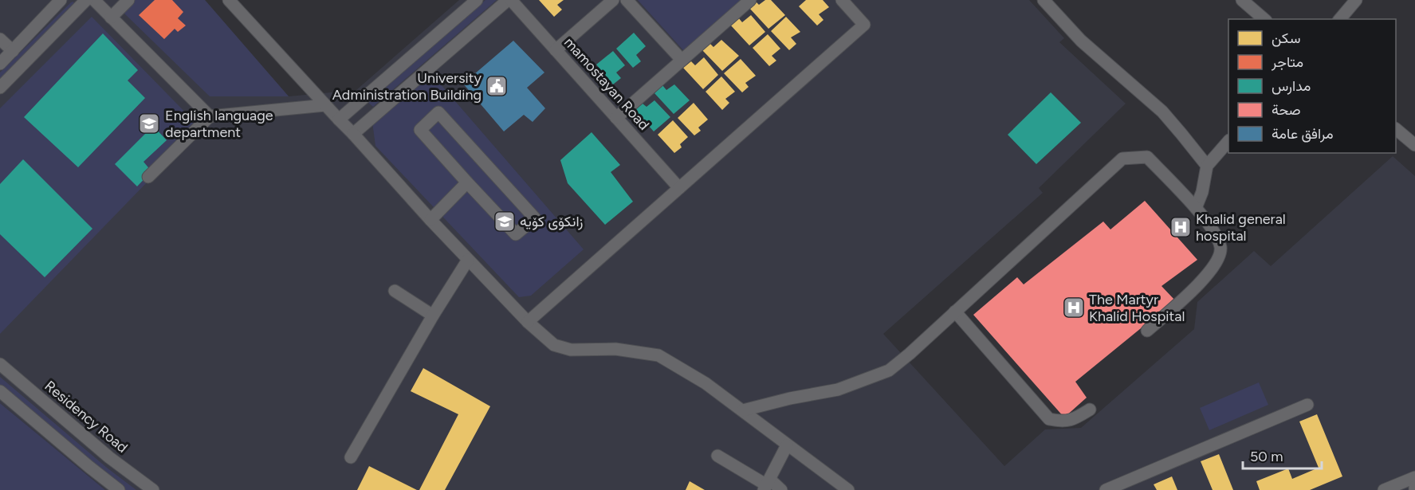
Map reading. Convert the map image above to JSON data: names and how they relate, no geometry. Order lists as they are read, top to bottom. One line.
{"streets":{"street":["mamostayan Road","Residency Road"]},"places":{"public building":["University Administration Building"],"school or university":["English language department","زانکۆی کۆیە"],"hospital":["Khalid general hospital","The Martyr Khalid Hospital"]},"legend":["سكن","متاجر","مدارس","صحة","مرافق عامة"],"scale_bar":"50 m"}
